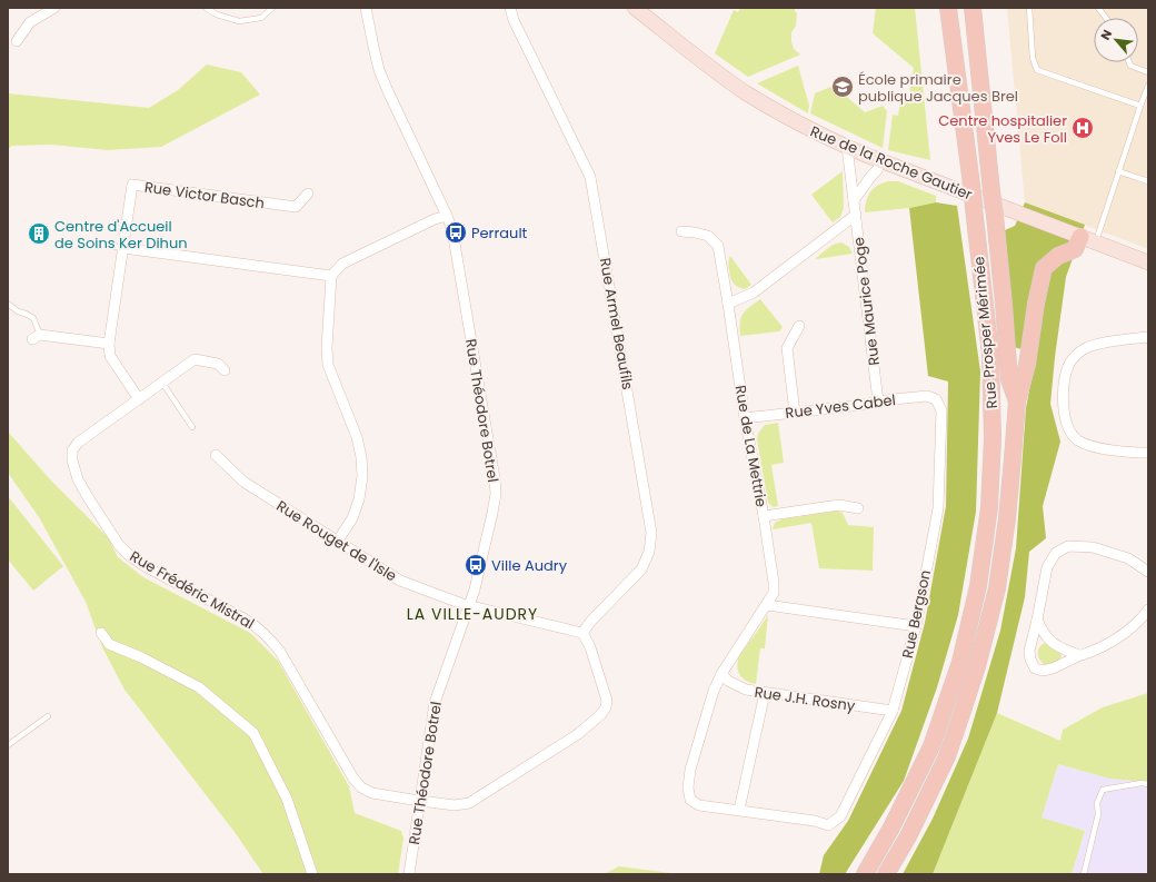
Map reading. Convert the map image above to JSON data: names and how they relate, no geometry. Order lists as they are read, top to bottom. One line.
{"streets":{"main road":["Rue Prosper Mérimée"],"street":["Rue de la Roche Gautier","Rue Victor Basch","Rue Maurice Poge","Rue Armel Beaufils","Rue Yves Cabel","Rue Théodore Botrel","Rue de La Mettrie","Rue Rouget de l'Isle","Rue Frédéric Mistral","Rue Bergson","Rue J.H. Rosny"]},"crossings":[["Rue de la Roche Gautier","Rue Maurice Poge"],["Rue Maurice Poge","Rue Yves Cabel"],["Rue Armel Beaufils","Rue Rouget de l'Isle"],["Rue Armel Beaufils","Rue Frédéric Mistral"],["Rue Yves Cabel","Rue de La Mettrie"],["Rue Yves Cabel","Rue Bergson"],["Rue Théodore Botrel","Rue Rouget de l'Isle"],["Rue Théodore Botrel","Rue Frédéric Mistral"],["Rue de La Mettrie","Rue Bergson"],["Rue de La Mettrie","Rue J.H. Rosny"],["Rue Rouget de l'Isle","Rue Frédéric Mistral"],["Rue Bergson","Rue J.H. Rosny"]],"districts":["LA VILLE-AUDRY"],"places":{"school or university":["École primaire publique Jacques Brel"],"hospital":["Centre hospitalier Yves Le Foll"],"bus stop":["Perrault","Ville Audry"],"building":["Centre d'Accueil de Soins Ker Dihun"]},"north":"top left"}
